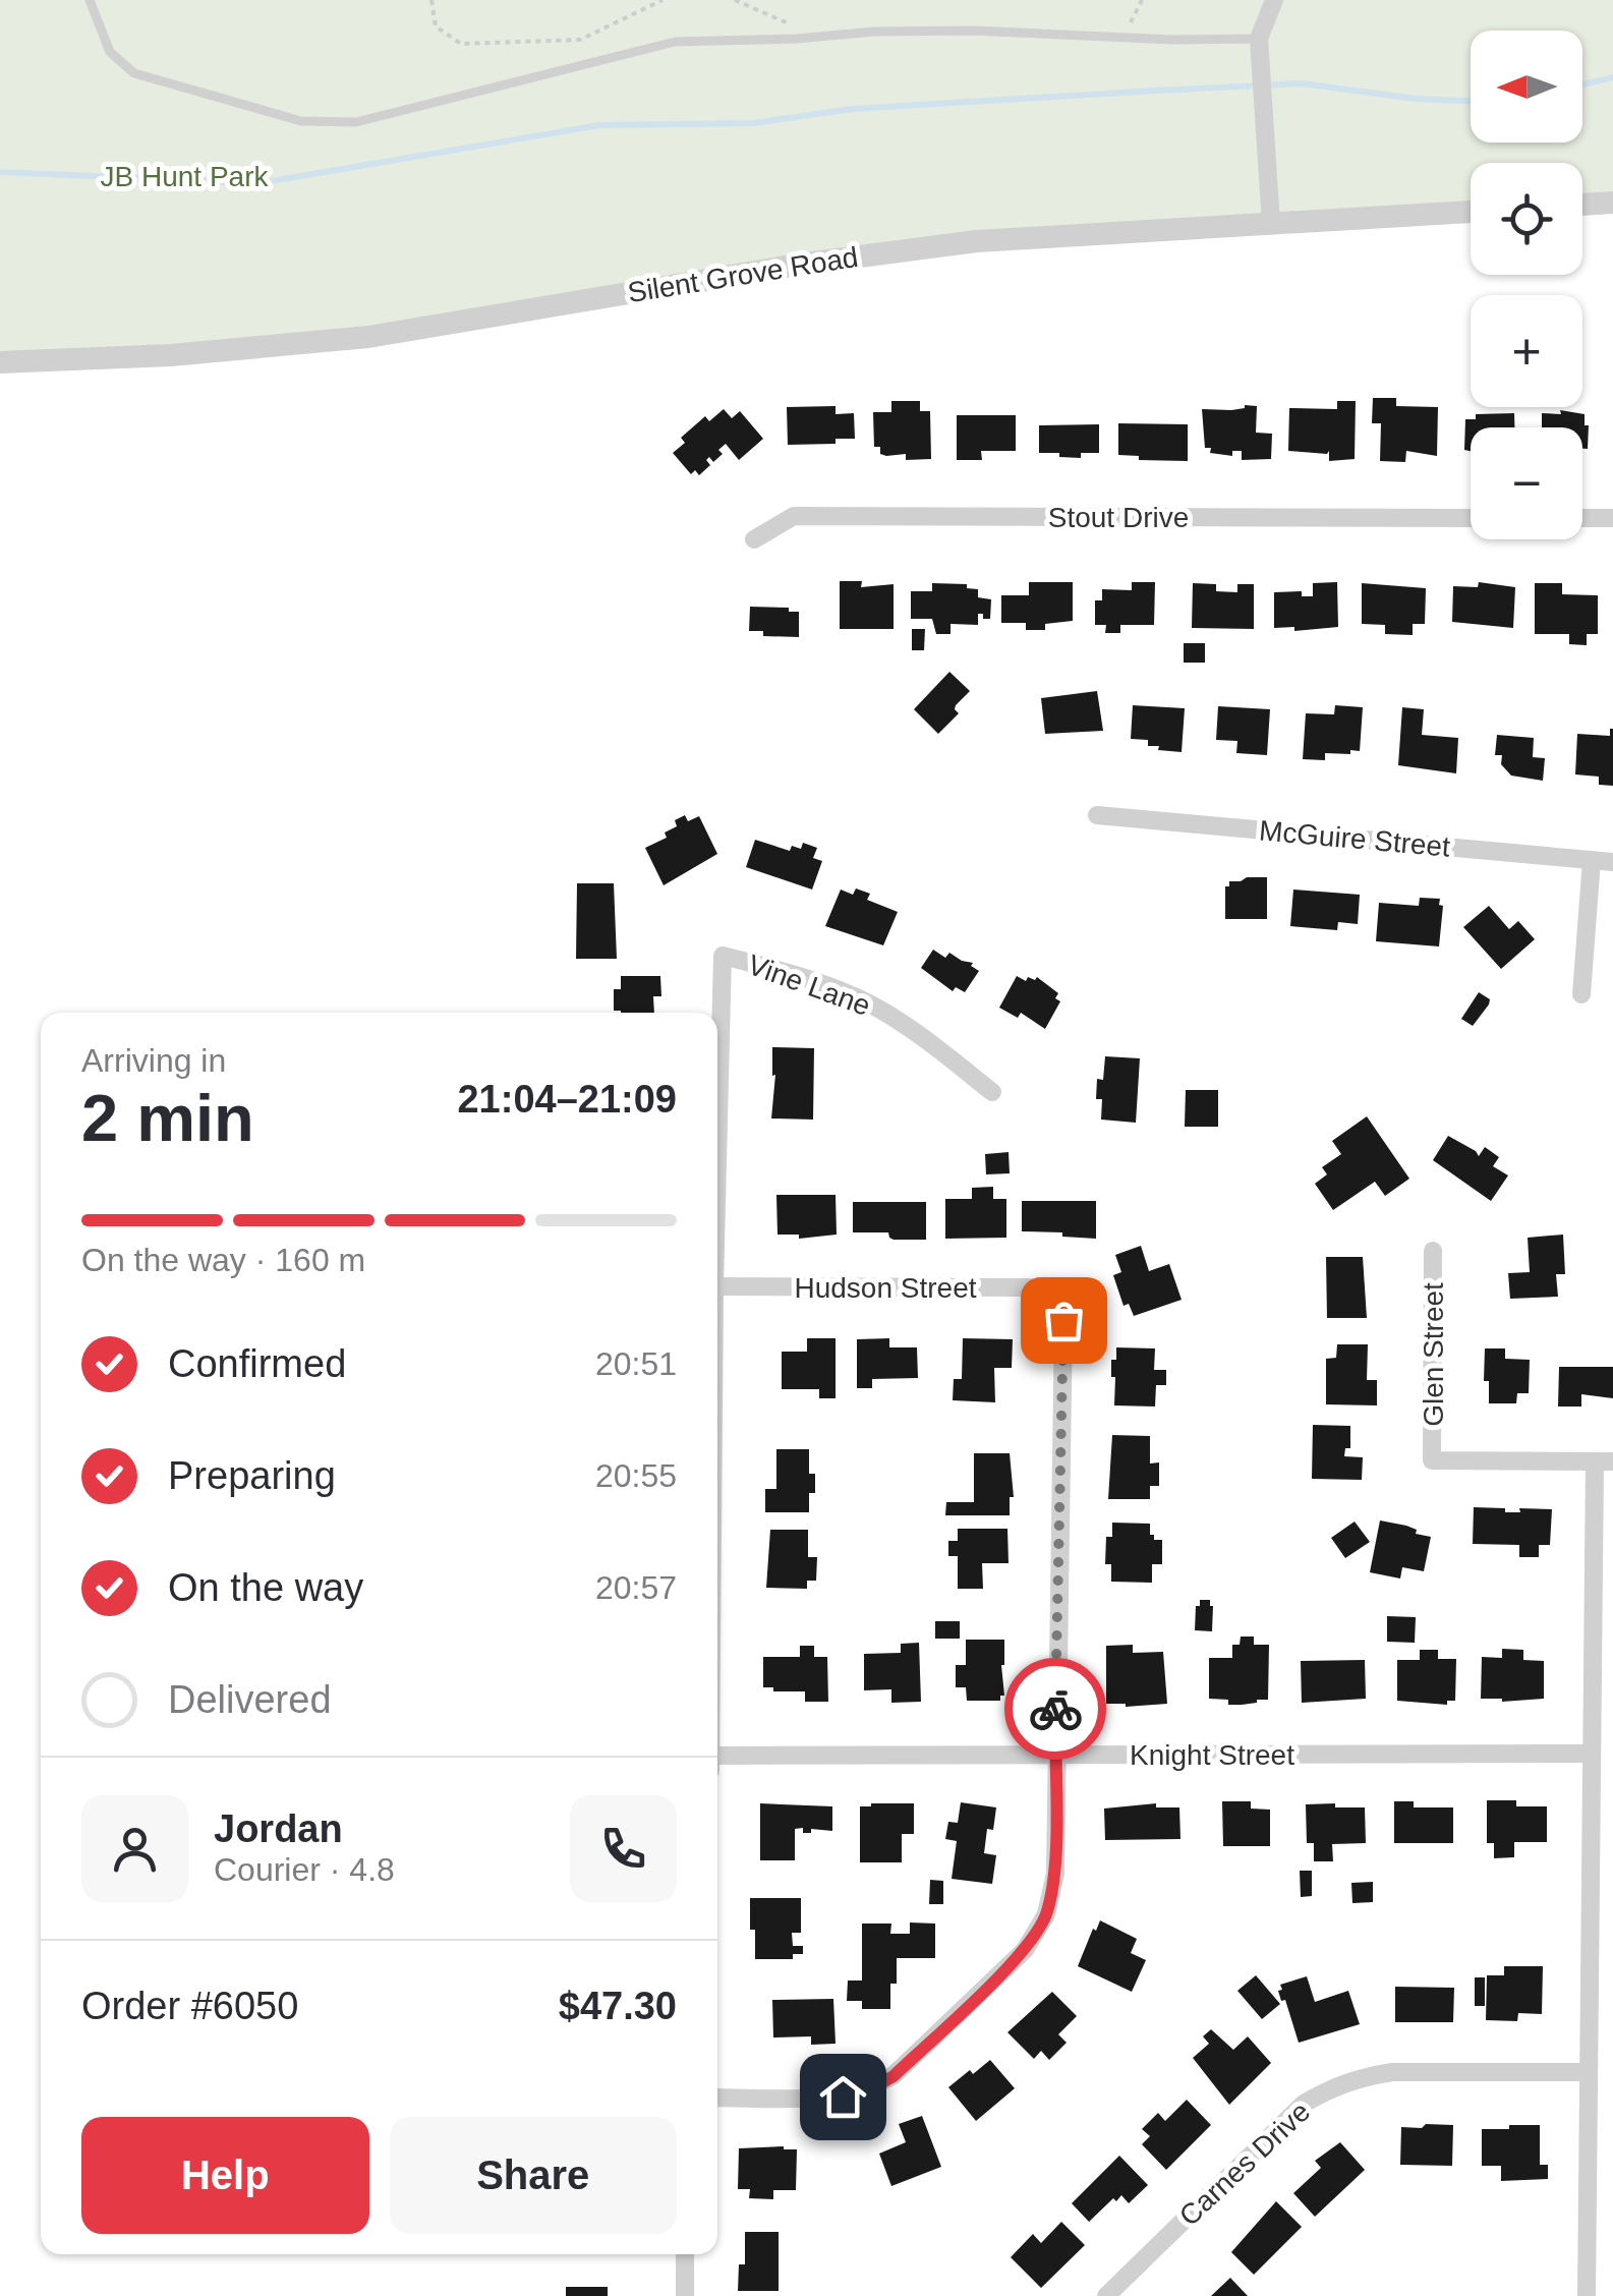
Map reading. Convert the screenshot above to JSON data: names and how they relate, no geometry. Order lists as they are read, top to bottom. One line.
{"streets":{"street":["Silent Grove Road","Stout Drive","McGuire Street","Vine Lane","Hudson Street","Glen Street","Knight Street","Carnes Drive"]},"crossings":[["Hudson Street","Knight Street"]],"parks":["JB Hunt Park"],"north":"left","page":{"map_buttons":["+","−"],"heading":["2 min","Arriving in","21:04–21:09"],"panel":["Jordan","Courier · 4.8","Order #6050","$47.30"],"bar":"On the way · 160 m","list":[["Confirmed","20:51"],["Preparing","20:55"],["On the way","20:57"],"Delivered"],"buttons":["Help","Share"]}}
